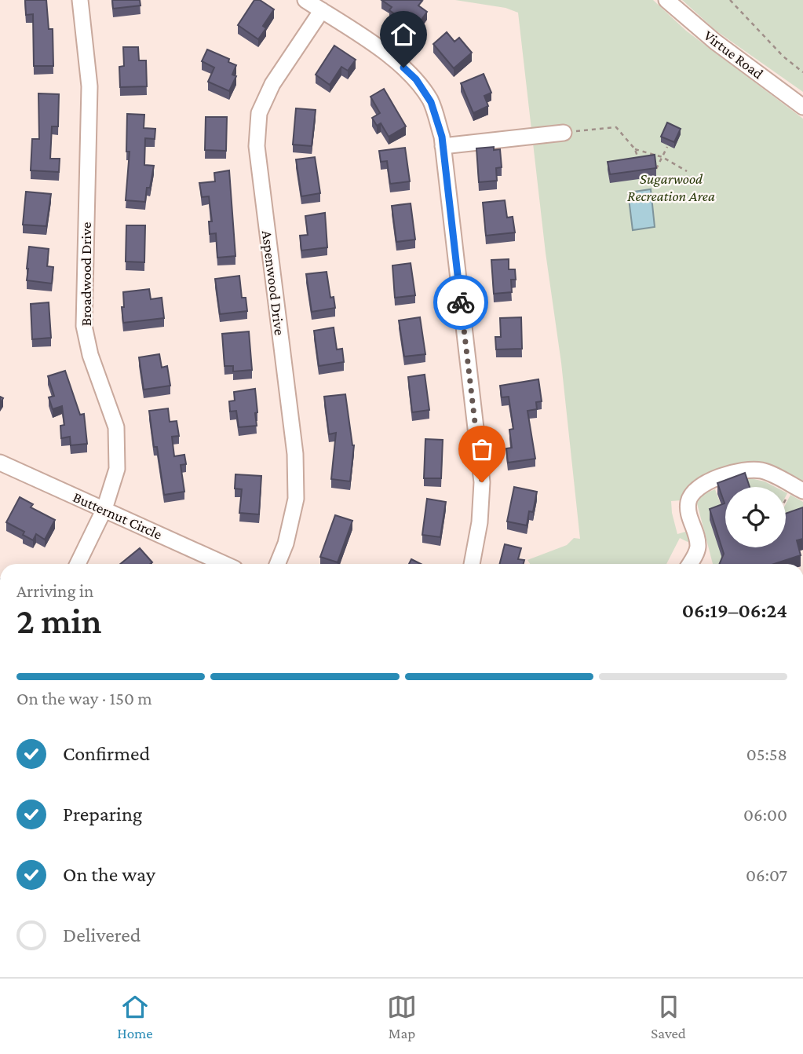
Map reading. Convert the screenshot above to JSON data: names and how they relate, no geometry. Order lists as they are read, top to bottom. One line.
{"streets":{"street":["Virtue Road","Broadwood Drive","Aspenwood Drive","Butternut Circle"]},"crossings":[["Broadwood Drive","Butternut Circle"]],"parks":["Sugarwood Recreation Area"],"page":{"heading":["2 min","Arriving in","06:19–06:24"],"bar":"On the way · 150 m","list":[["Confirmed","05:58"],["Preparing","06:00"],["On the way","06:07"],"Delivered"],"tabs":["Home","Map","Saved"]}}
